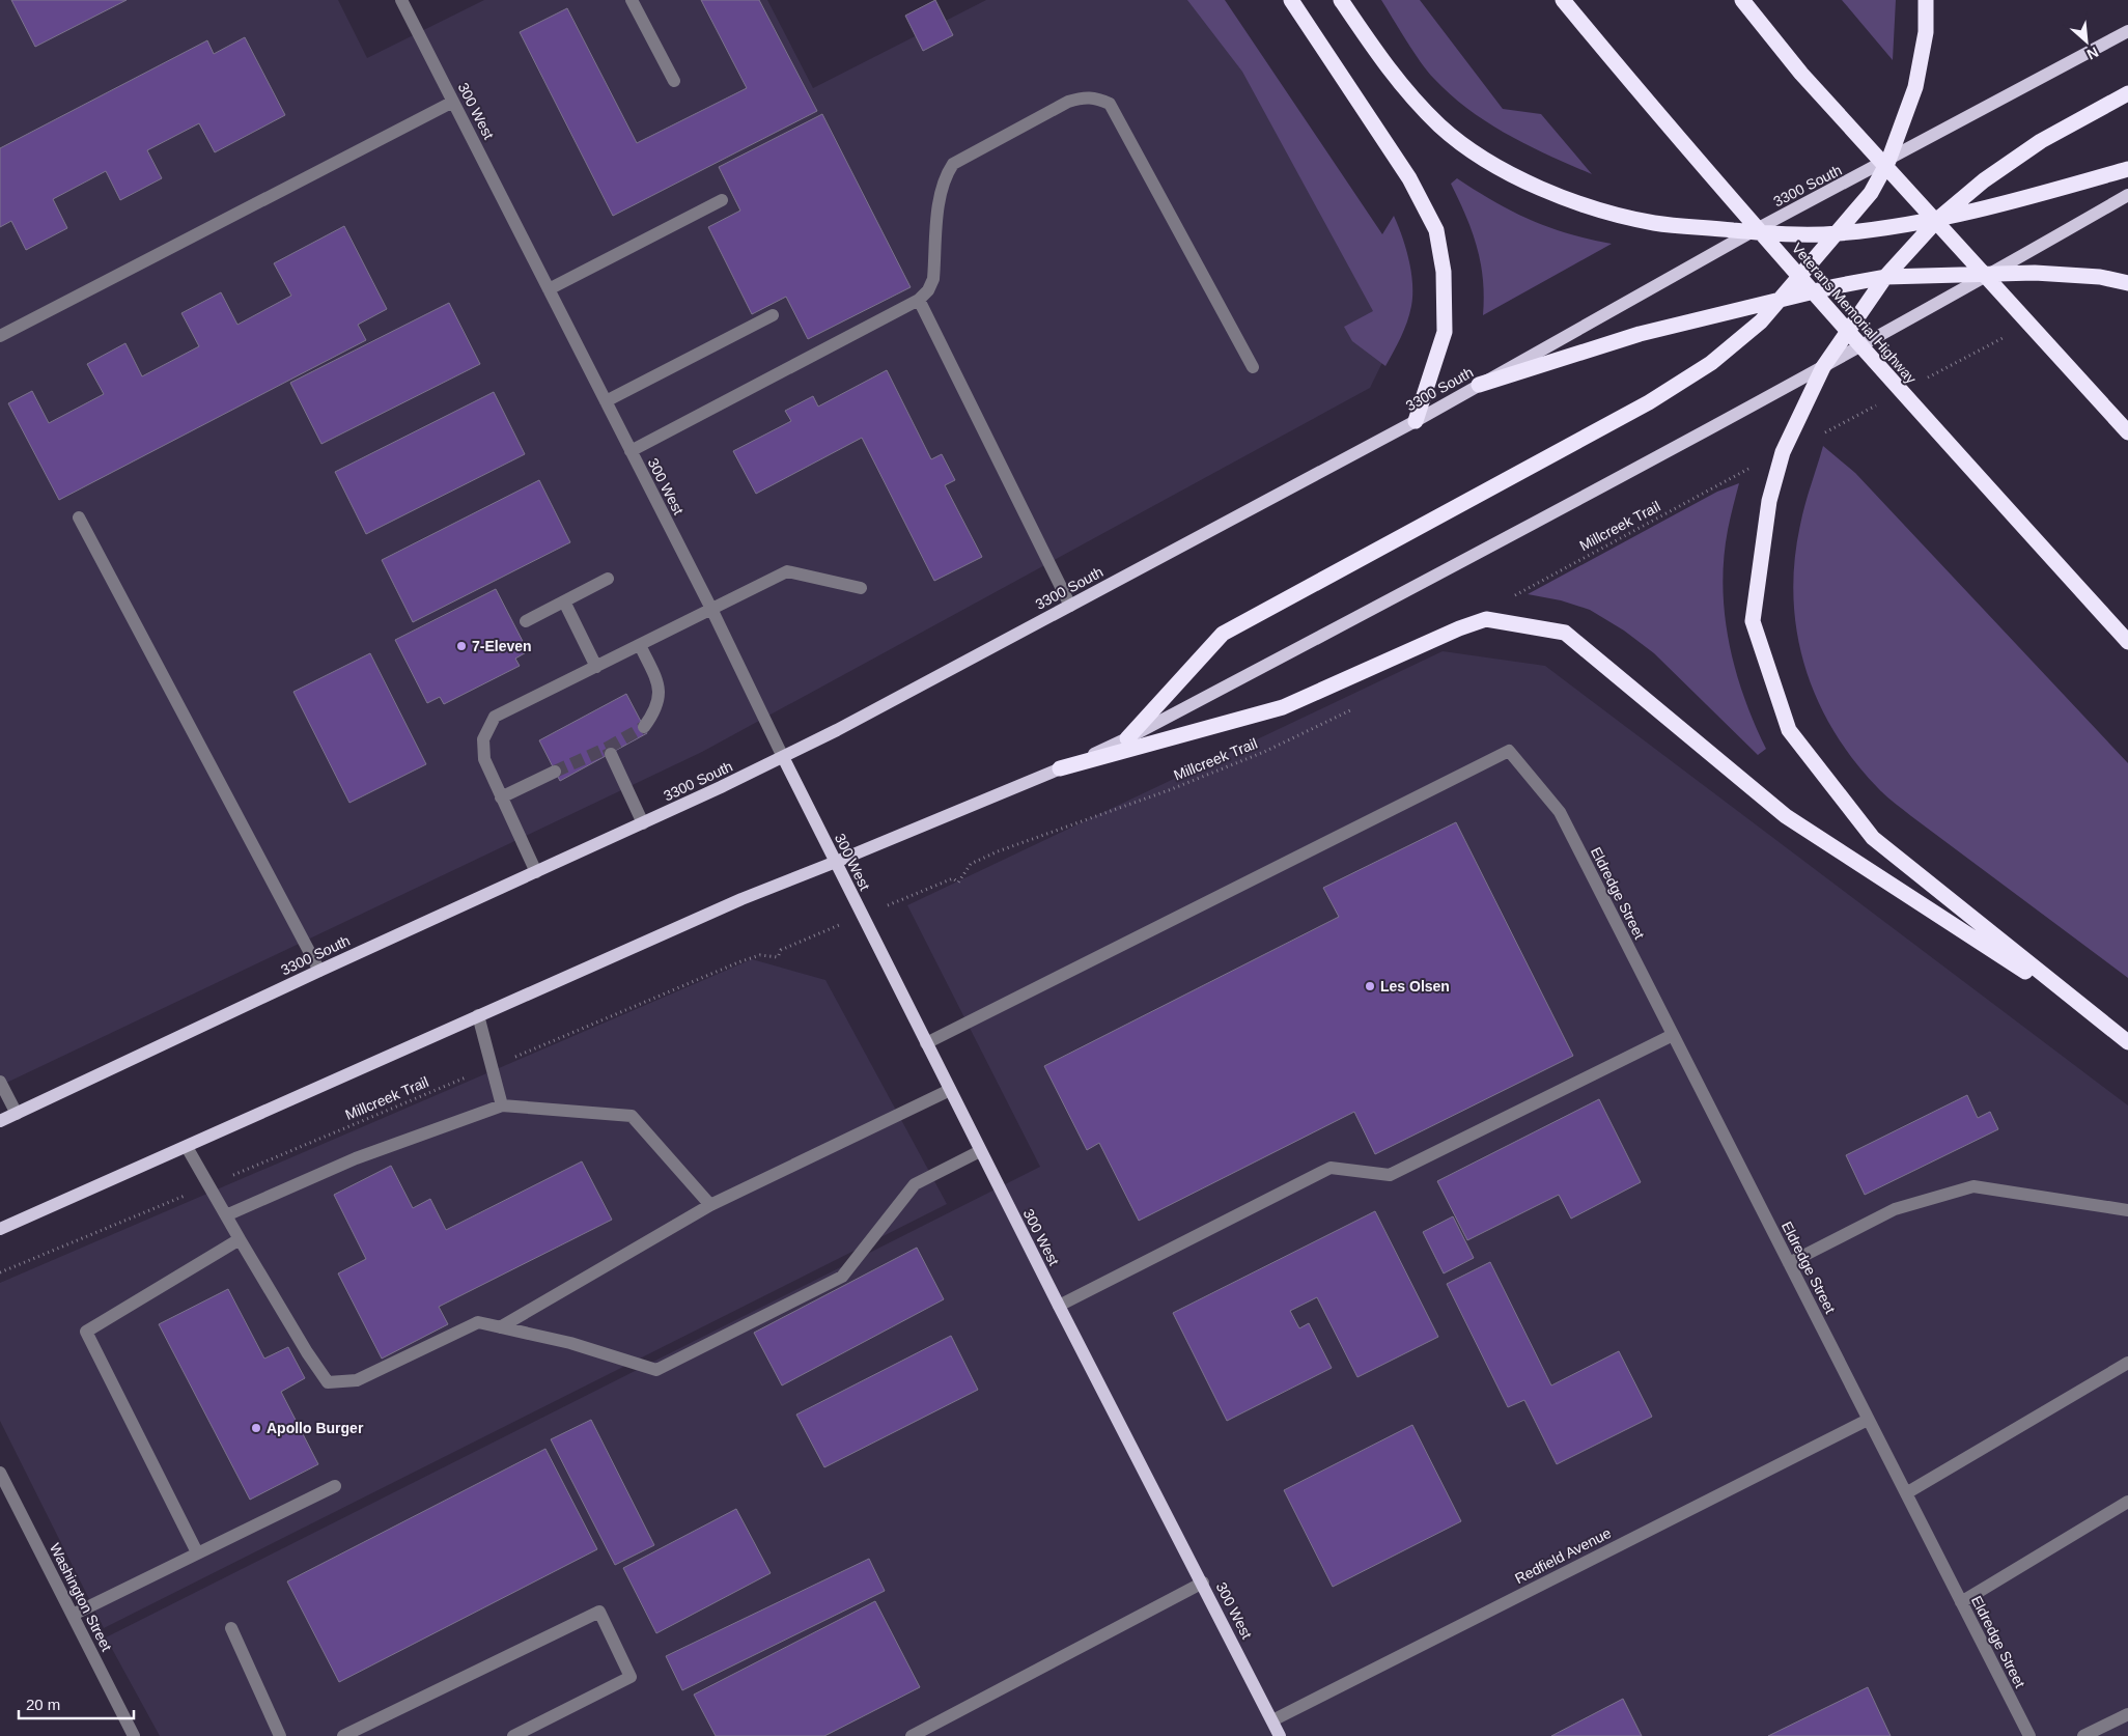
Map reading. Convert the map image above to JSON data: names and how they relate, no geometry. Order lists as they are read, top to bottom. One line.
{"streets":{"highway":["Veterans Memorial Highway"],"main road":["300 West","3300 South"],"street":["Eldredge Street","Redfield Avenue","Washington Street"],"path":["Millcreek Trail"]},"crossings":[["300 West","3300 South"],["300 West","Eldredge Street"],["300 West","Redfield Avenue"],["Eldredge Street","Redfield Avenue"]],"places":["7-Eleven","Les Olsen","Apollo Burger"],"scale_bar":"20 m","north":"bottom right"}
